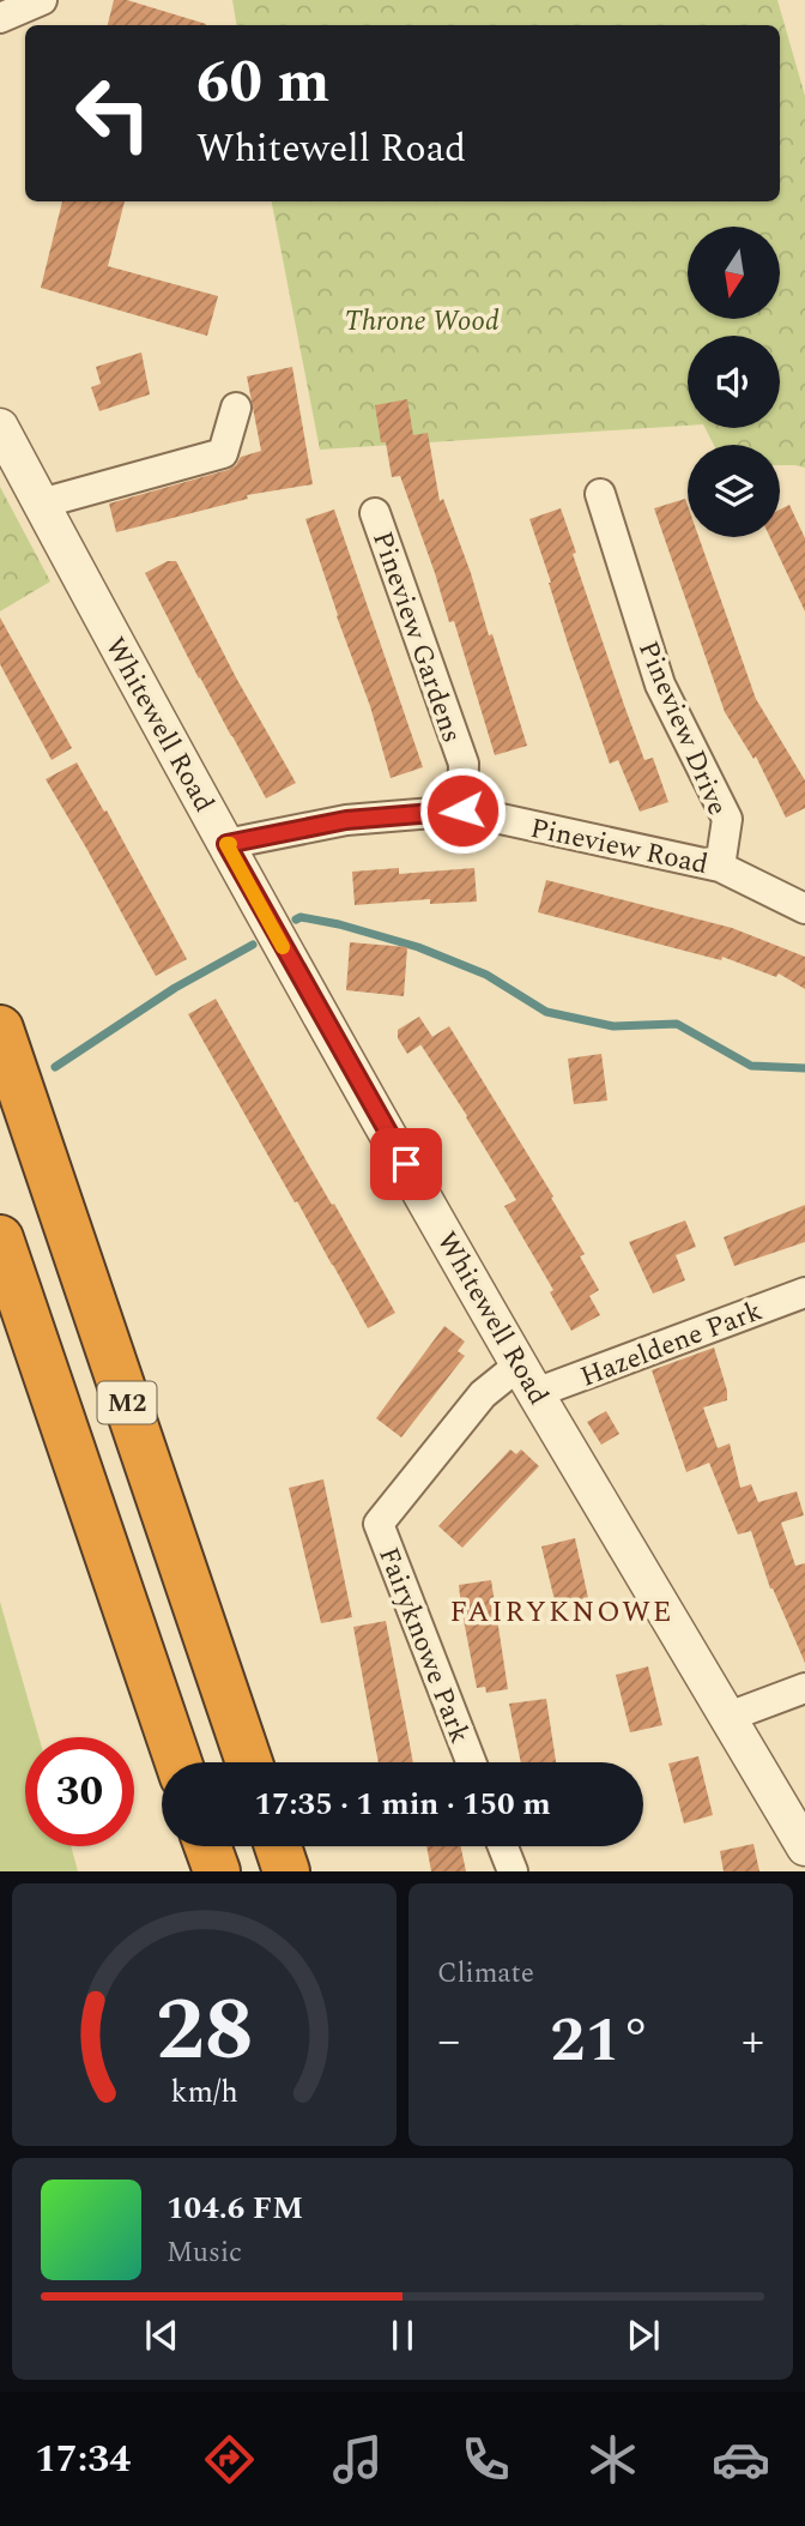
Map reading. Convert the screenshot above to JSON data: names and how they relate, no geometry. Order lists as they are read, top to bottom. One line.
{"streets":{"highway":["M2"],"street":["Pineview Gardens","Whitewell Road","Pineview Drive","Pineview Road","Hazeldene Park","Fairyknowe Park"]},"crossings":[["Pineview Gardens","Pineview Road"],["Whitewell Road","Pineview Road"],["Whitewell Road","Hazeldene Park"],["Whitewell Road","Fairyknowe Park"],["Pineview Drive","Pineview Road"],["Hazeldene Park","Fairyknowe Park"]],"districts":["FAIRYKNOWE"],"parks":["Throne Wood"],"north":"bottom","page":{"turn":["60 m","Whitewell Road"],"limit":"30","trip":"17:35 · 1 min · 150 m","tile":"Climate","heat":["−","21°","+"],"song":["104.6 FM","Music"],"tabs":"17:34","gauge":["28","km/h"]}}
